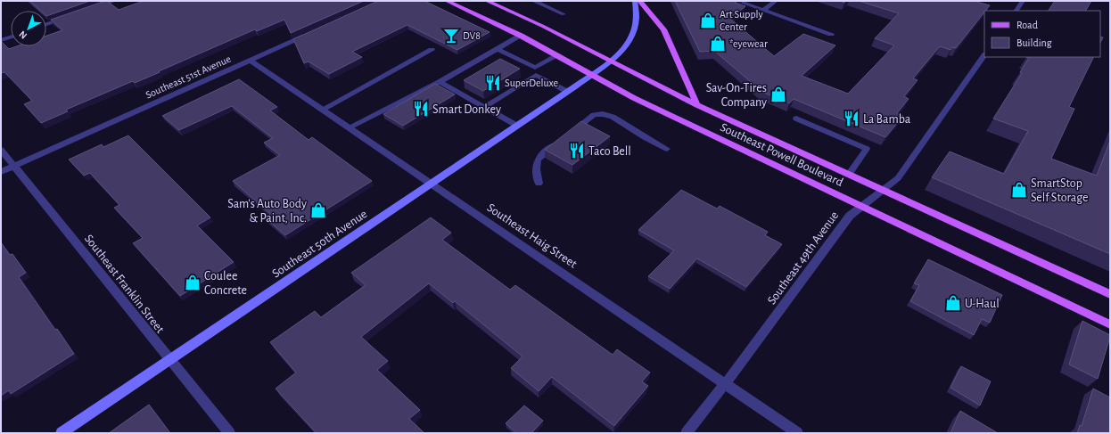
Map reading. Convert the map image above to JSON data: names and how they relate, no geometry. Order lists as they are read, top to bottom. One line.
{"streets":{"main road":["Southeast Powell Boulevard","Southeast 50th Avenue"],"street":["Southeast 51st Avenue","Southeast Haig Street","Southeast 49th Avenue","Southeast Franklin Street"]},"crossings":[["Southeast 51st Avenue","Southeast Haig Street"],["Southeast 51st Avenue","Southeast Franklin Street"],["Southeast Powell Boulevard","Southeast 50th Avenue"],["Southeast Powell Boulevard","Southeast 49th Avenue"],["Southeast Haig Street","Southeast 50th Avenue"],["Southeast Haig Street","Southeast 49th Avenue"],["Southeast 50th Avenue","Southeast Franklin Street"]],"places":{"shop":["Art Supply Center","*eyewear","Sav-On-Tires Company","SmartStop Self Storage","Sam's Auto Body & Paint, Inc.","Coulee Concrete","U-Haul"],"bar":["DV8"],"restaurant":["SuperDeluxe","Smart Donkey","La Bamba","Taco Bell"]},"legend":["Road","Building"],"north":"bottom left"}
